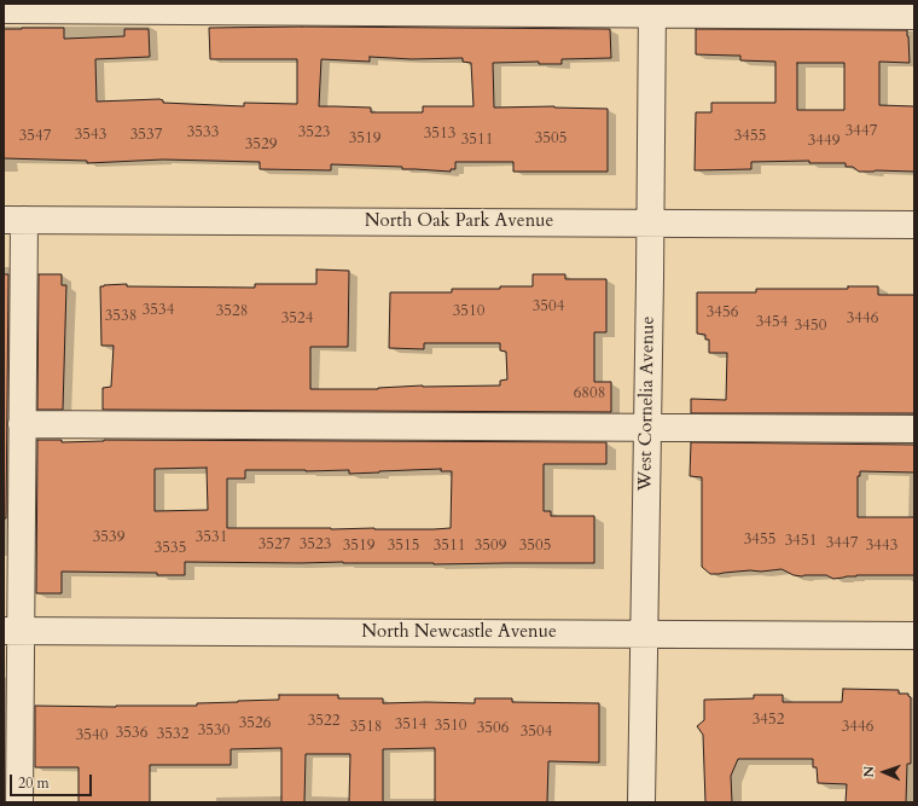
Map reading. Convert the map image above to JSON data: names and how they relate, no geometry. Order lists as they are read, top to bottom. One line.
{"streets":{"street":["North Oak Park Avenue","West Cornelia Avenue","North Newcastle Avenue"]},"crossings":[["North Oak Park Avenue","West Cornelia Avenue"],["West Cornelia Avenue","North Newcastle Avenue"]],"house_numbers":["3447","3533","3523","3513","3543","3537","3547","3455","3519","3505","3511","3449","3529","3504","3534","3528","3510","3456","3538","3524","3446","3454","3450","6808","3539","3531","3455","3451","3447","3527","3523","3519","3515","3511","3509","3505","3443","3535","3452","3522","3526","3514","3510","3518","3446","3506","3530","3504","3536","3532","3540"],"scale_bar":"20 m","north":"left"}
